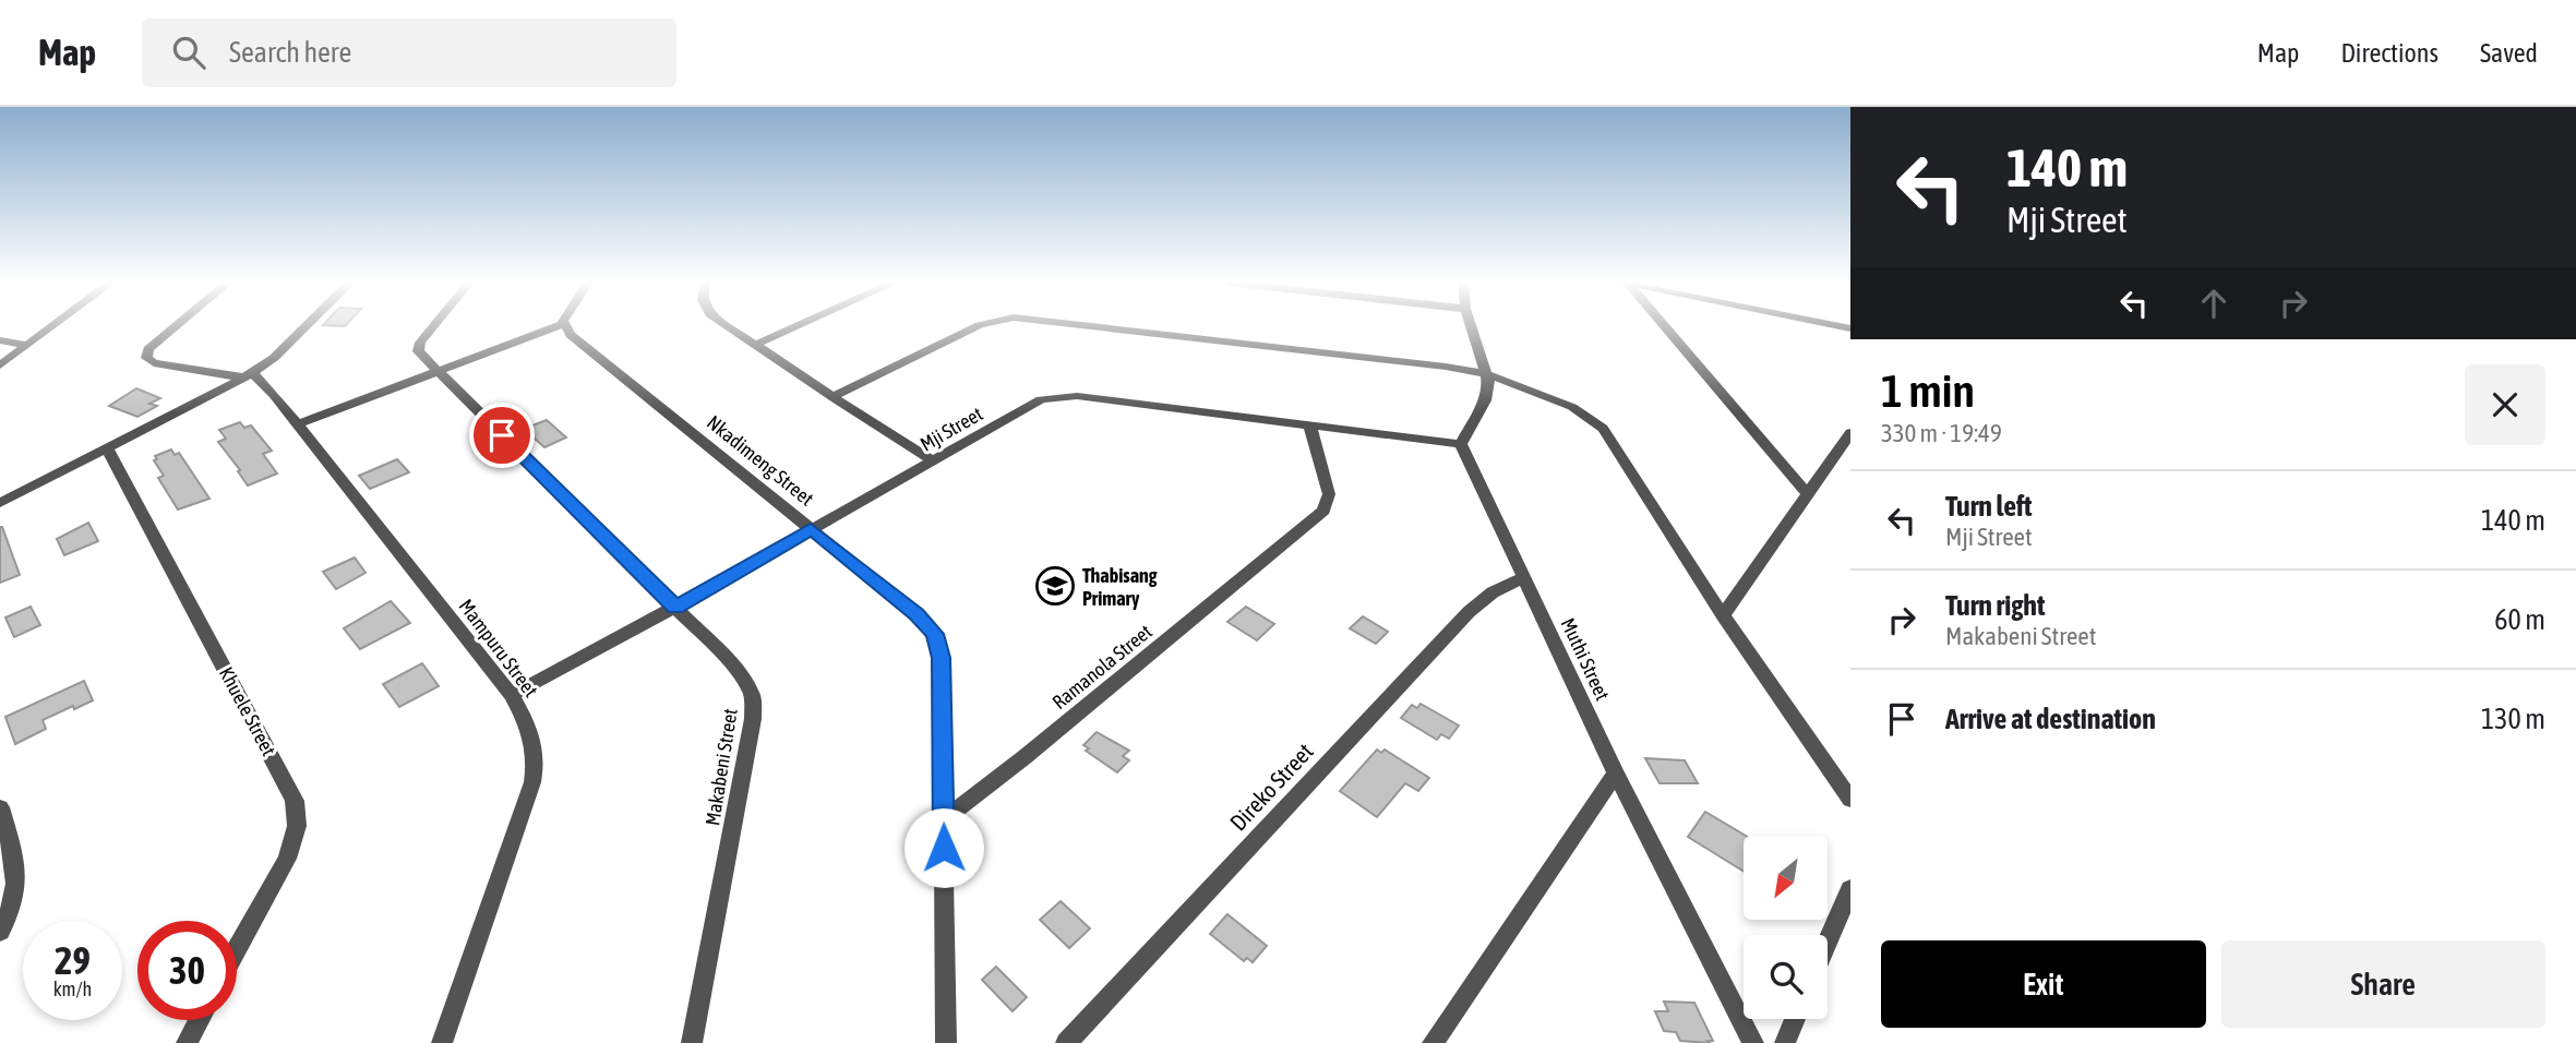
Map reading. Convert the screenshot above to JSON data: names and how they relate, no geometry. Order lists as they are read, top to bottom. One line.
{"streets":{"street":["Mji Street","Nkadimeng Street","Mampuru Street","Muthi Street","Ramanola Street","Khuele Street","Makabeni Street","Direko Street"]},"crossings":[["Mji Street","Nkadimeng Street"],["Mji Street","Mampuru Street"],["Mji Street","Muthi Street"],["Mji Street","Ramanola Street"],["Mji Street","Makabeni Street"],["Nkadimeng Street","Ramanola Street"],["Muthi Street","Direko Street"]],"places":{"school or university":["Thabisang Primary"]},"north":"bottom left","page":{"header":"Map","search":"Search here","nav":["Map","Directions","Saved"],"turn":["140 m","Mji Street"],"heading":["1 min","330 m · 19:49"],"list":[{"name":"Turn left","note":"Mji Street","value":"140 m"},{"name":"Turn right","note":"Makabeni Street","value":"60 m"},{"name":"Arrive at destination","value":"130 m"}],"speed":"29 km/h","limit":"30","buttons":["Exit","Share"]}}
